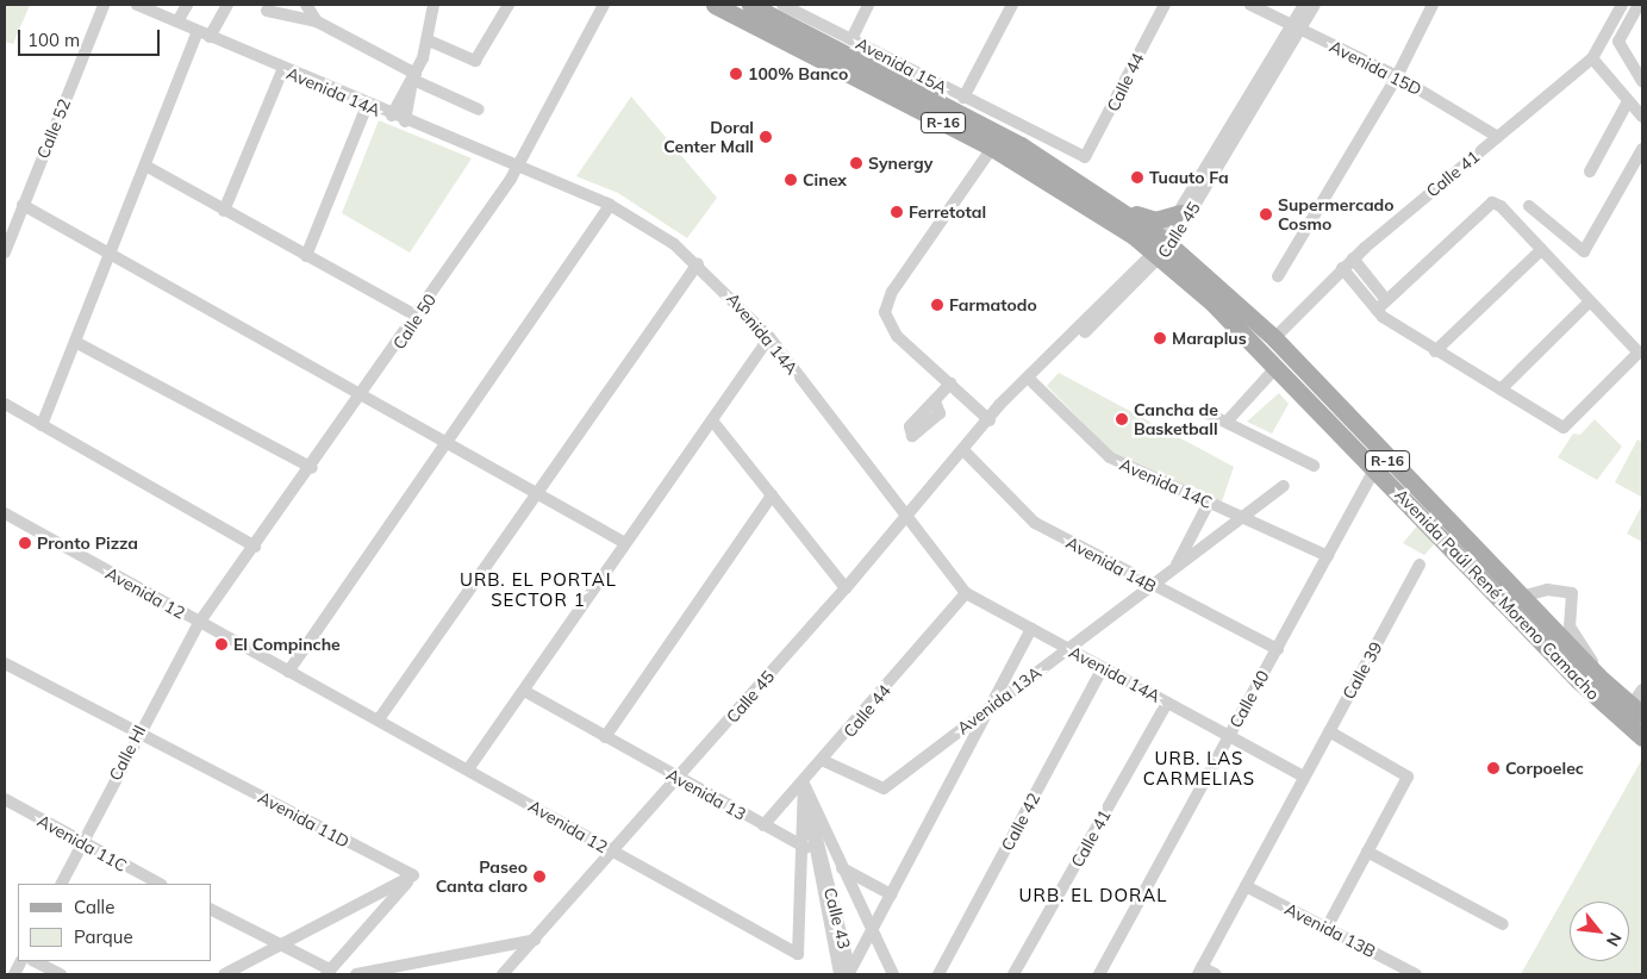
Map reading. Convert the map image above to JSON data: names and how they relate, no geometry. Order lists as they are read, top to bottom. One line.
{"streets":{"main road":["R-16","Avenida Paúl René Moreno Camacho"],"street":["Avenida 15A","Avenida 15D","Calle 44","Avenida 14A","Calle 52","Calle 41","Calle 45","Calle 50","Avenida 14C","Avenida 14B","Avenida 12","Calle 39","Calle 40","Avenida 13A","Calle HI","Avenida 13","Avenida 11D","Calle 42","Avenida 11C","Calle 43","Avenida 13B"]},"crossings":[["Avenida 15A","Calle 44"],["Avenida 15D","Calle 41"],["Avenida 15D","Calle 45"],["Calle 44","Avenida 14A"],["Calle 44","Avenida 12"],["Calle 44","Avenida 13A"],["Calle 44","Avenida 13"],["Calle 44","Calle 43"],["Avenida 14A","Calle 41"],["Avenida 14A","Calle 45"],["Avenida 14A","Calle 50"],["Avenida 14A","Calle 39"],["Avenida 14A","Calle 40"],["Avenida 14A","Calle 42"],["Avenida 14A","Calle 43"],["Calle 41","Avenida Paúl René Moreno Camacho"],["Calle 45","Avenida 14C"],["Calle 45","Avenida 14B"],["Calle 45","Avenida 12"],["Calle 45","Avenida Paúl René Moreno Camacho"],["Calle 45","Avenida 13"],["Calle 50","Avenida 12"],["Calle 50","Calle HI"],["Avenida 14C","Calle 40"],["Avenida 14B","Calle 40"],["Avenida 12","Calle HI"],["Avenida 12","Calle 43"],["Avenida Paúl René Moreno Camacho","Calle 40"],["Calle 39","Avenida 13B"],["Calle HI","Avenida 11D"],["Calle HI","Avenida 11C"],["Avenida 13","Calle 43"]],"districts":["URB. EL PORTAL SECTOR 1","URB. LAS CARMELIAS","URB. EL DORAL"],"places":["100% Banco","Doral Center Mall","Synergy","Tuauto Fa","Cinex","Ferretotal","Supermercado Cosmo","Farmatodo","Maraplus","Cancha de Basketball","Pronto Pizza","El Compinche","Corpoelec","Paseo Canta claro"],"legend":["Calle","Parque"],"scale_bar":"100 m","north":"bottom right"}
